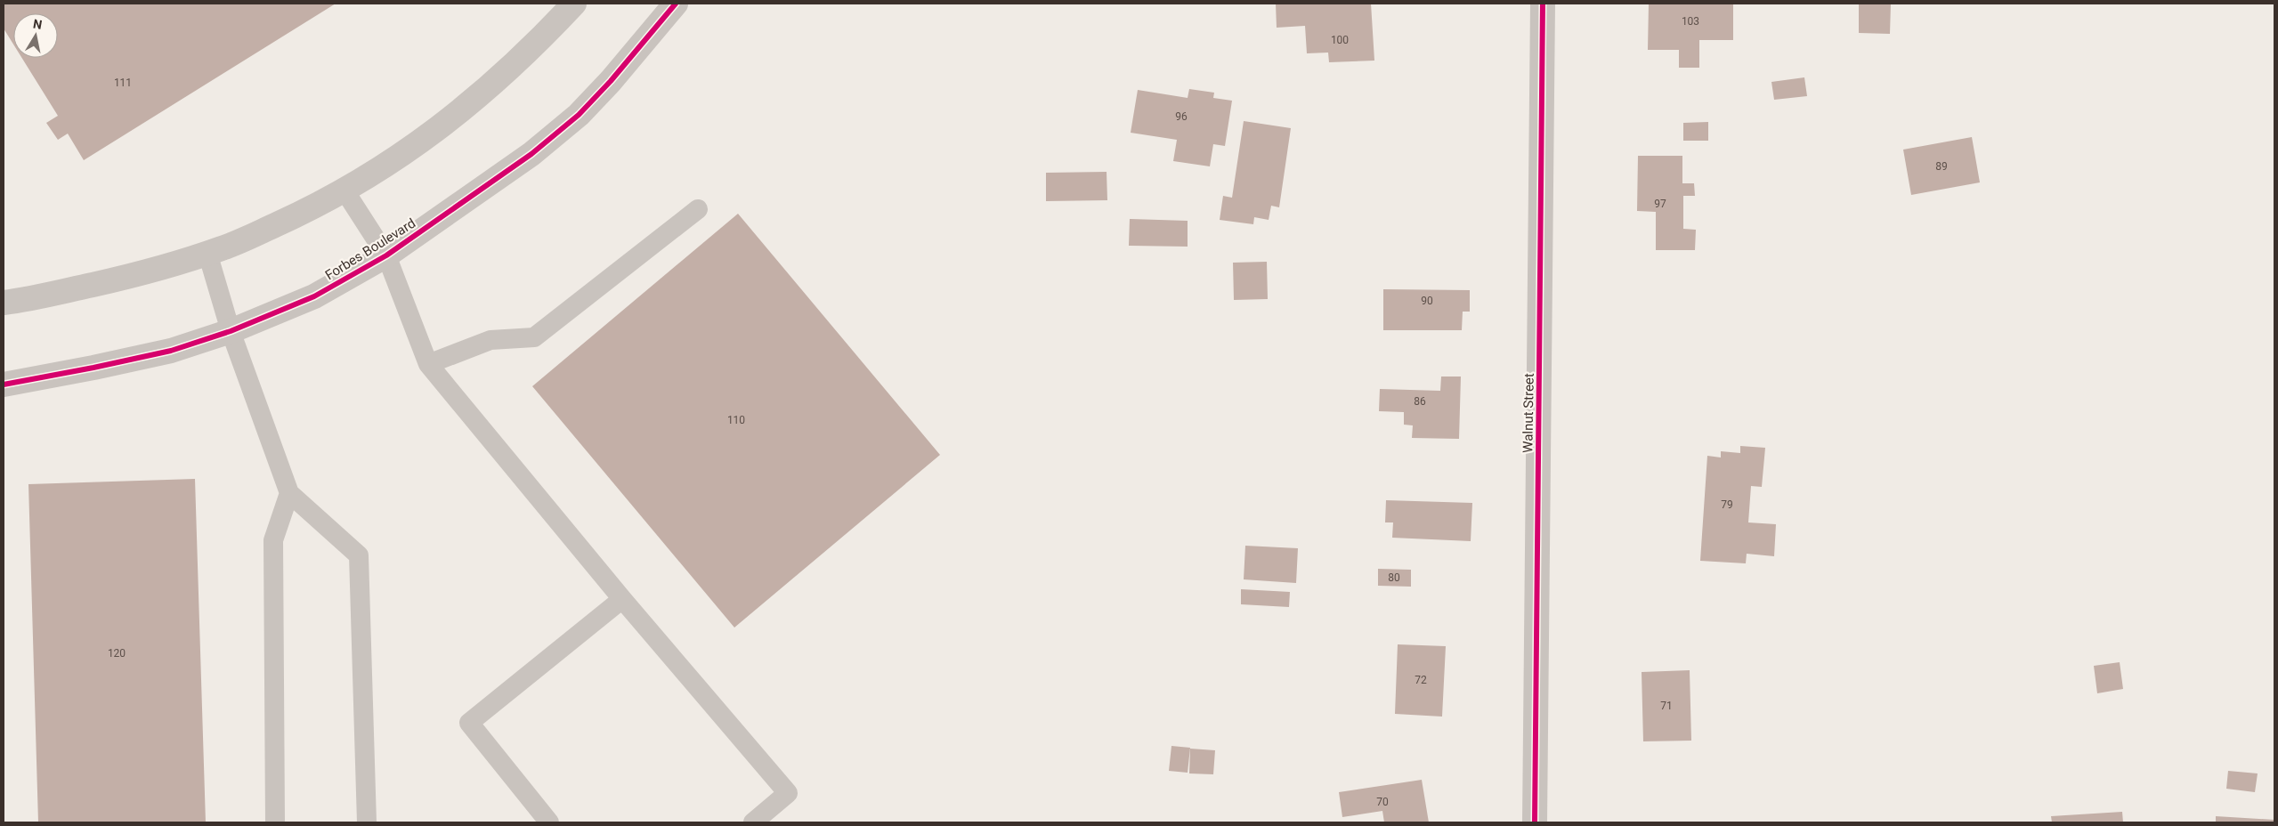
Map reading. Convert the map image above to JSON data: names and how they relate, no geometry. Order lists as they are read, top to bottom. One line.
{"streets":{"street":["Forbes Boulevard","Walnut Street"]},"house_numbers":["103","100","111","96","89","97","90","86","110","79","80","120","72","71","70"],"north":"top"}
